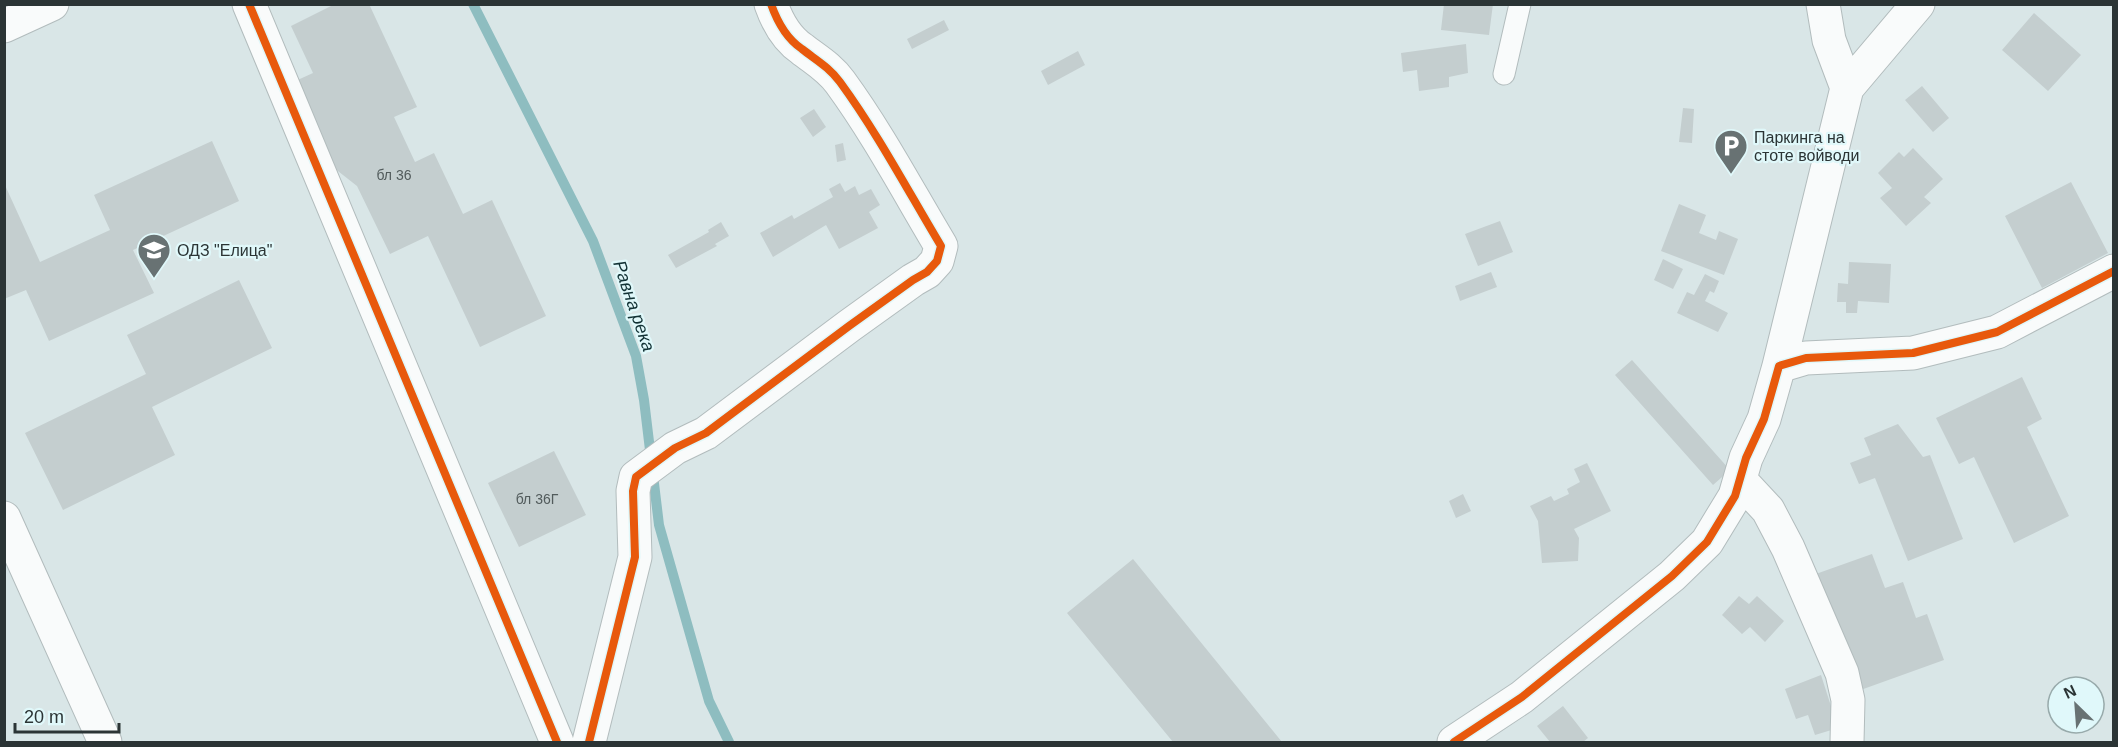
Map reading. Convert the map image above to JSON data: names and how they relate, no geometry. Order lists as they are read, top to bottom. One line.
{"water":["Равна река"],"places":{"parking":["Паркинга на стоте войводи"],"school or university":["ОДЗ \"Елица\""]},"house_numbers":["бл 36","бл 36Г"],"scale_bar":"20 m","north":"top left"}
